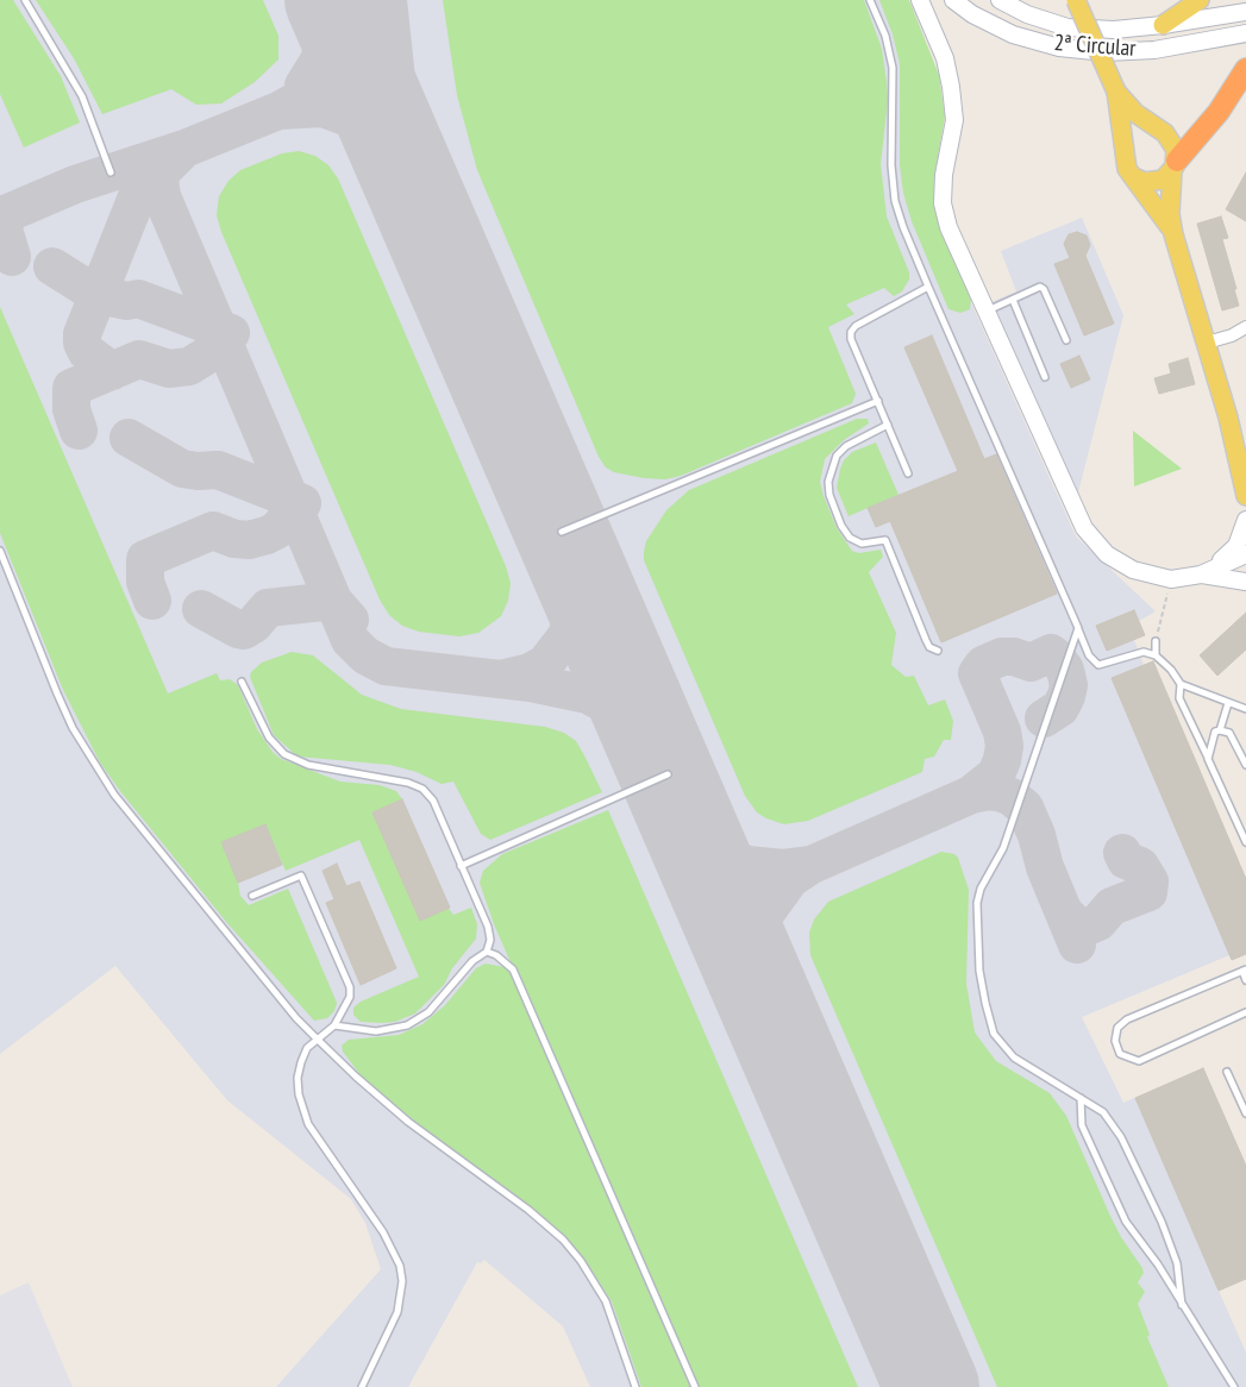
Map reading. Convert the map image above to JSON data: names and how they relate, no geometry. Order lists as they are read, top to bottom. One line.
{"streets":{"street":["2ª Circular"]}}
